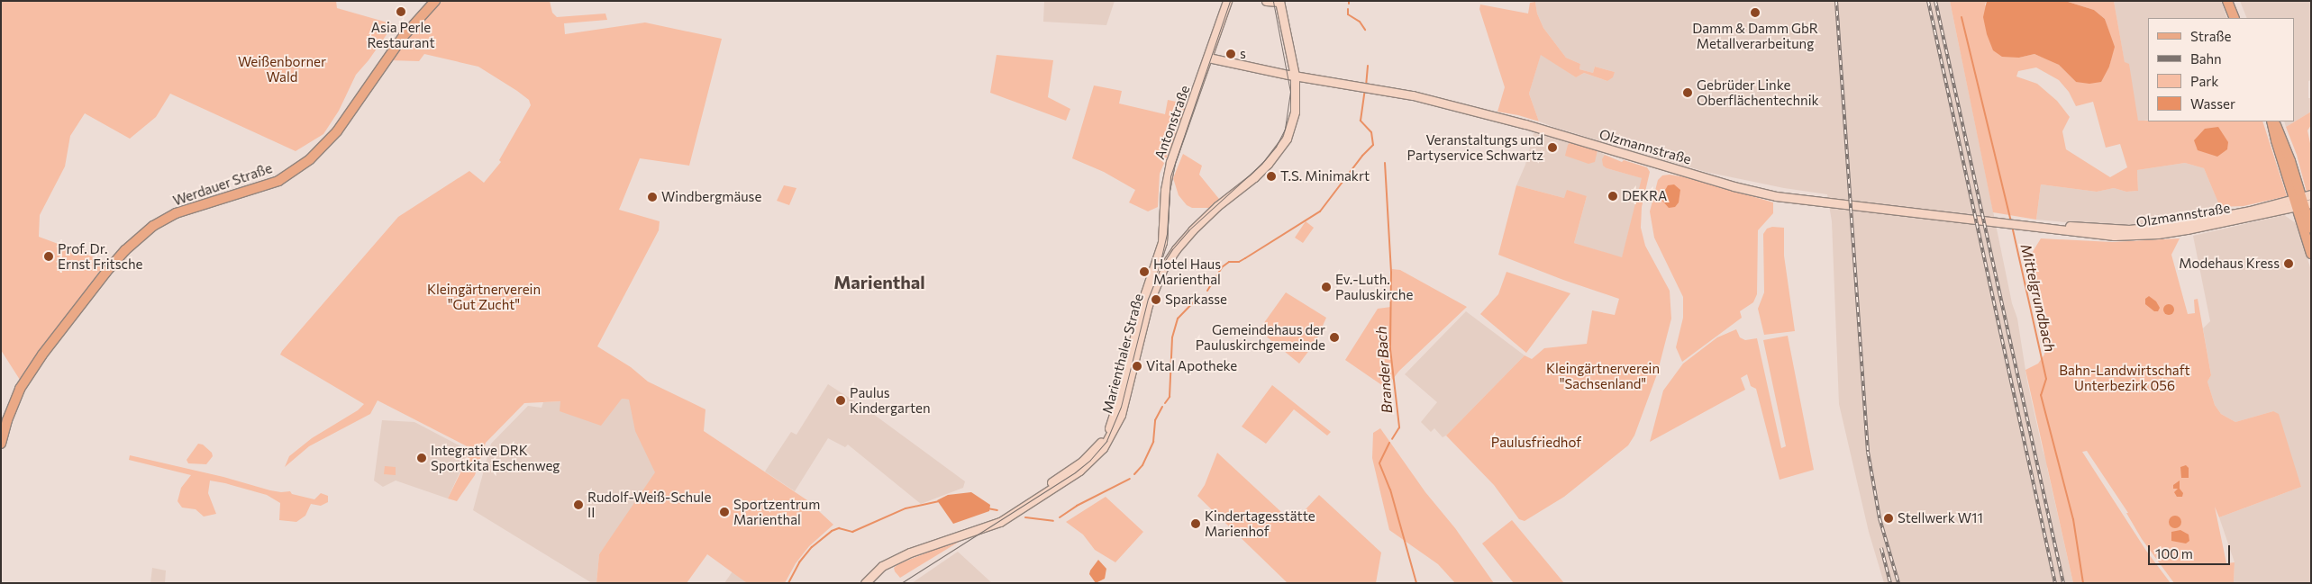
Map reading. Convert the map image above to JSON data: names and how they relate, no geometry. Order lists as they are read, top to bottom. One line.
{"streets":{"main road":["Antonstraße","Olzmannstraße","Werdauer Straße","Marienthaler Straße"]},"crossings":[["Antonstraße","Olzmannstraße"],["Antonstraße","Marienthaler Straße"],["Olzmannstraße","Marienthaler Straße"]],"districts":["Marienthal"],"water":["Mittelgrundbach","Brander Bach"],"parks":["Weißenborner Wald","Kleingärtnerverein \"Gut Zucht\"","Kleingärtnerverein \"Sachsenland\"","Bahn-Landwirtschaft Unterbezirk 056","Paulusfriedhof"],"places":["Asia Perle Restaurant","Damm & Damm GbR Metallverarbeitung","s","Gebrüder Linke Oberflächentechnik","Veranstaltungs und Partyservice Schwartz","T.S. Minimakrt","DEKRA","Windbergmäuse","Prof. Dr. Ernst Fritsche","Modehaus Kress","Hotel Haus Marienthal","Ev.-Luth. Pauluskirche","Sparkasse","Gemeindehaus der Pauluskirchgemeinde","Vital Apotheke","Paulus Kindergarten","Integrative DRK Sportkita Eschenweg","Rudolf-Weiß-Schule II","Sportzentrum Marienthal","Stellwerk W11","Kindertagesstätte Marienhof"],"legend":["Straße","Bahn","Park","Wasser"],"scale_bar":"100 m"}
